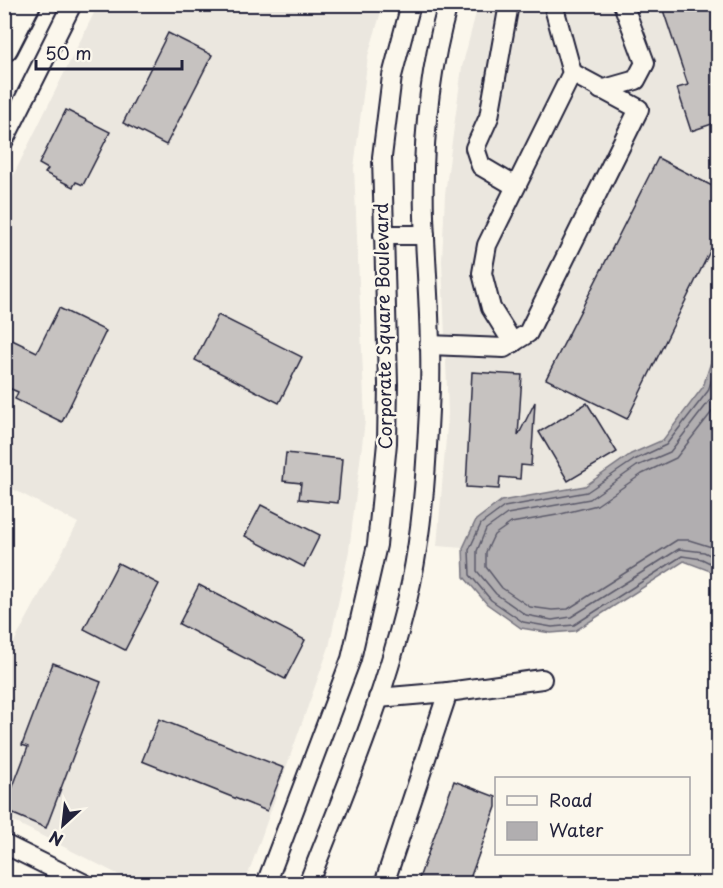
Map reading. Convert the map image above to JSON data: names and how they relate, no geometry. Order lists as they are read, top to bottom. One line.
{"streets":{"street":["Corporate Square Boulevard"]},"legend":["Road","Water"],"scale_bar":"50 m","north":"bottom left"}
